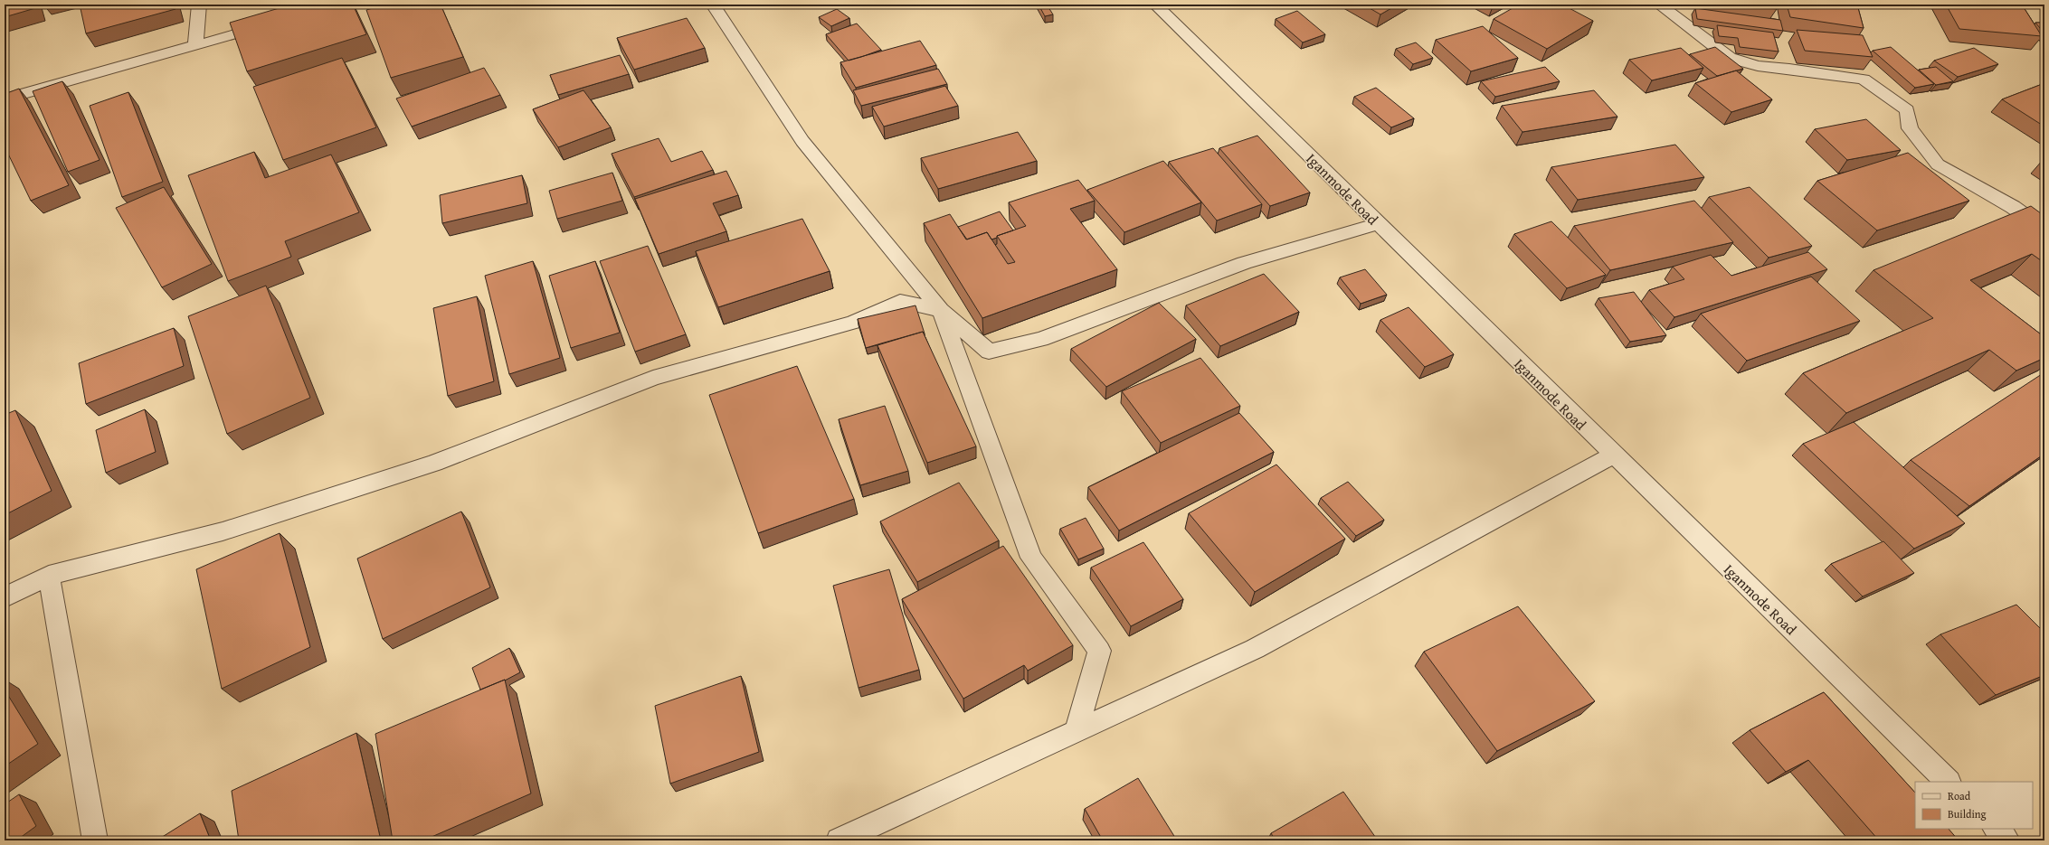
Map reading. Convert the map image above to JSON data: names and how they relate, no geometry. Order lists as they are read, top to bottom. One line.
{"streets":{"street":["Iganmode Road"]},"legend":["Road","Building"]}
